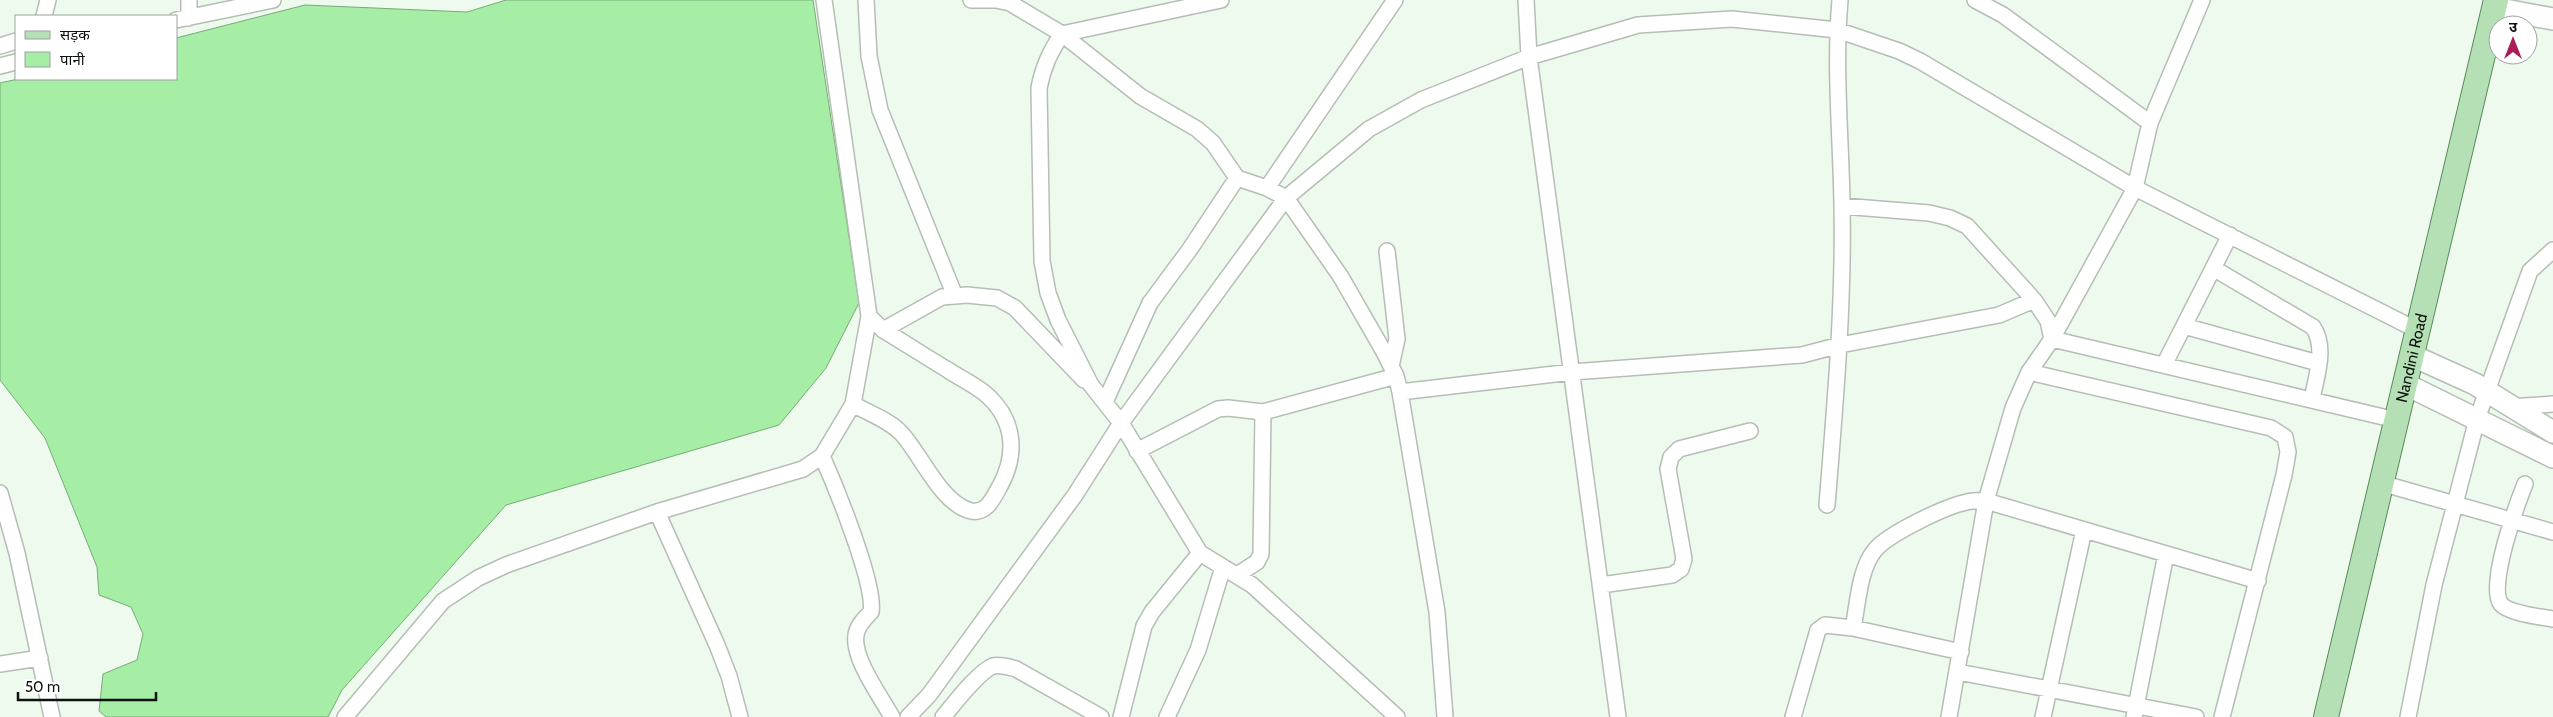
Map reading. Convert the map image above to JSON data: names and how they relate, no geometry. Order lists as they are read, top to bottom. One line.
{"streets":{"main road":["Nandini Road"]},"legend":["सड़क","पानी"],"scale_bar":"50 m","north":"top"}
